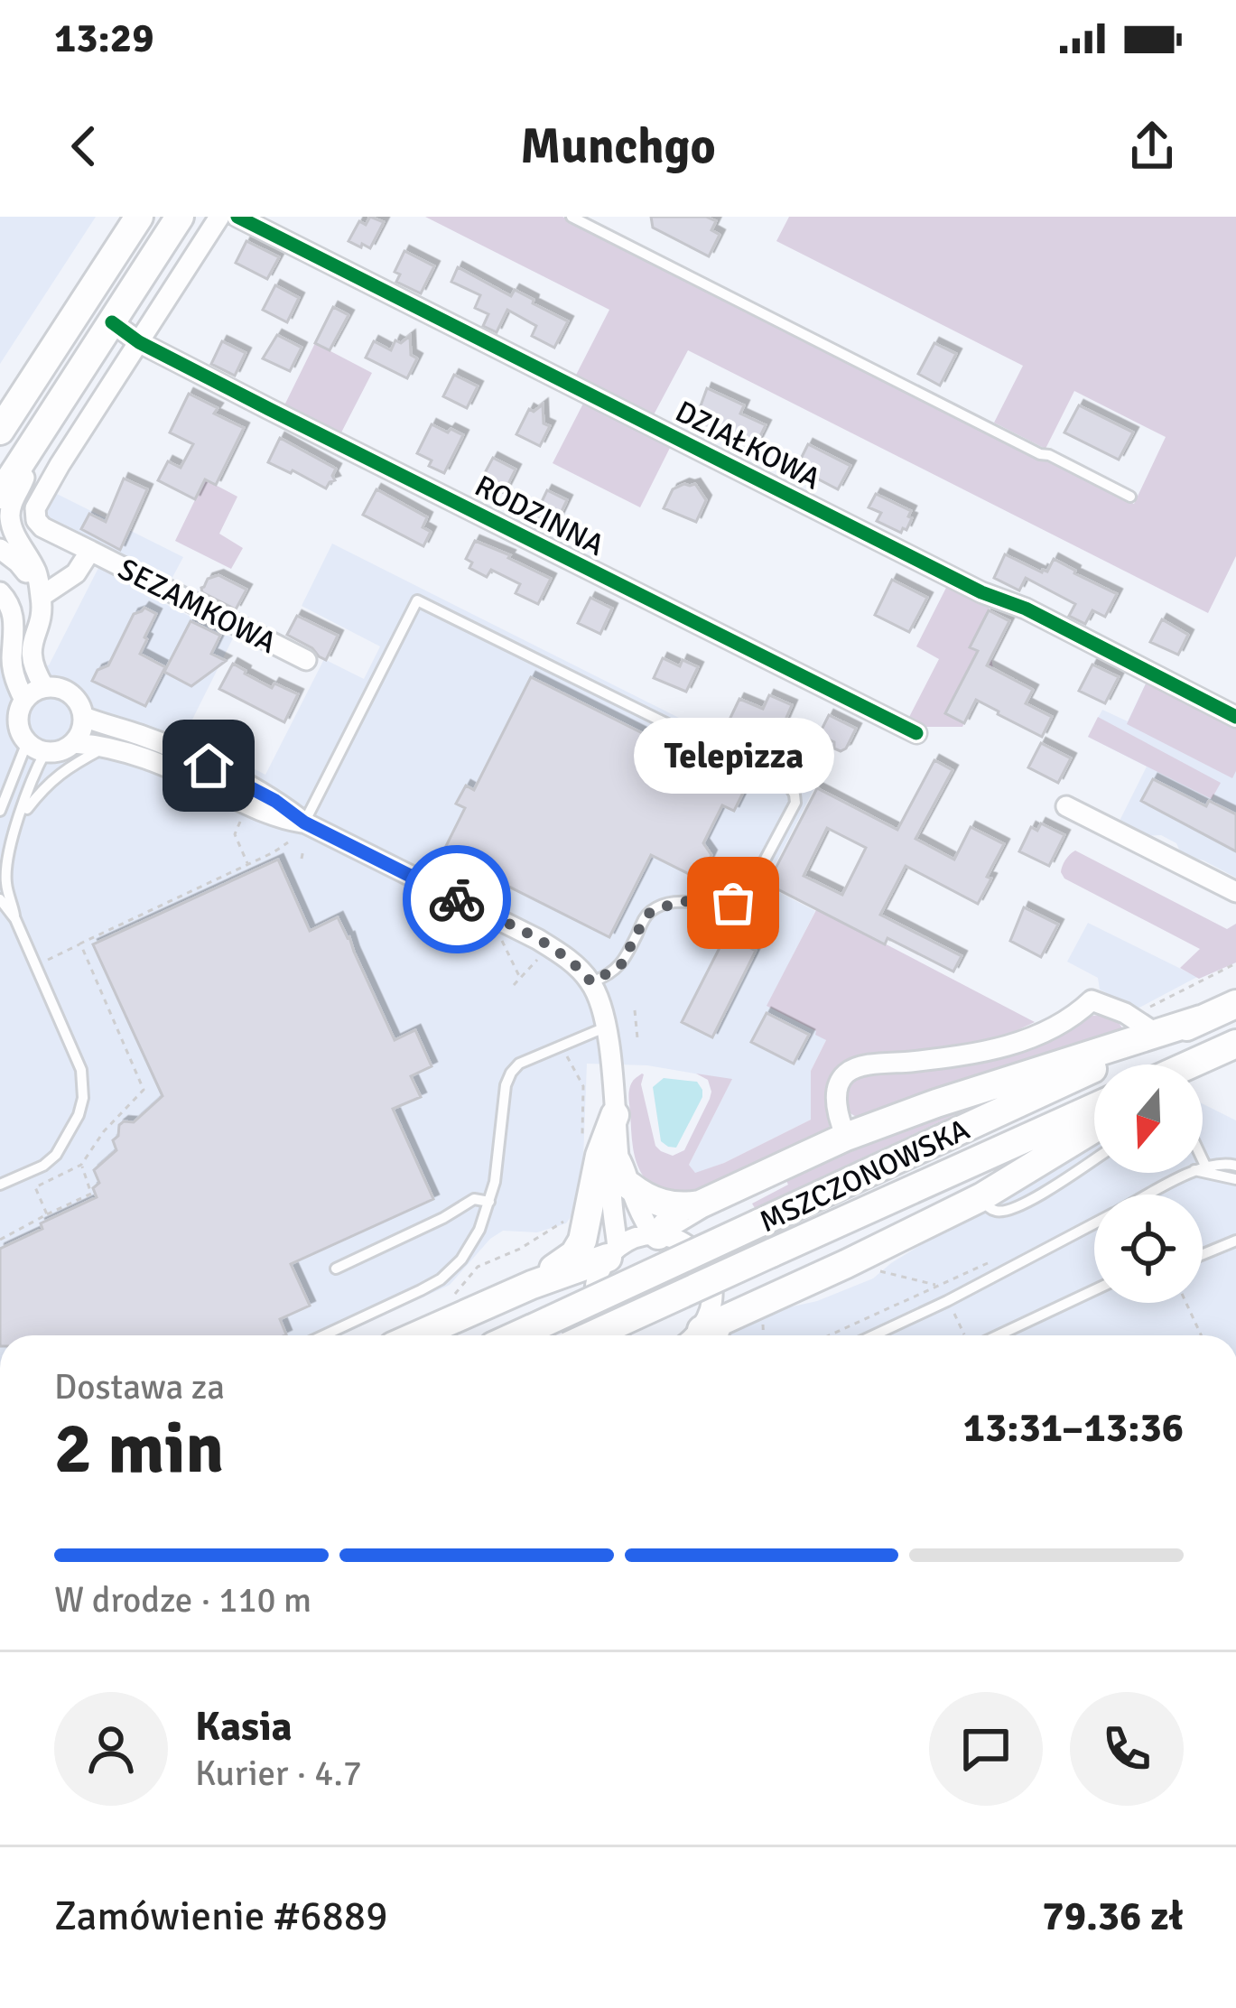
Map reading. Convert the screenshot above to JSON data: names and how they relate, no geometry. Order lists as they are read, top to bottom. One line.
{"streets":{"main road":["MSZCZONOWSKA"],"street":["DZIAŁKOWA","RODZINNA","SEZAMKOWA"]},"crossings":[["RODZINNA","SEZAMKOWA"]],"places":["Telepizza"],"north":"bottom","page":{"status":"13:29","header":"Munchgo","bubble":"Telepizza","heading":["2 min","Dostawa za","13:31–13:36"],"panel":["Kasia","Kurier · 4.7","Zamówienie #6889","79.36 zł"],"bar":"W drodze · 110 m"}}
